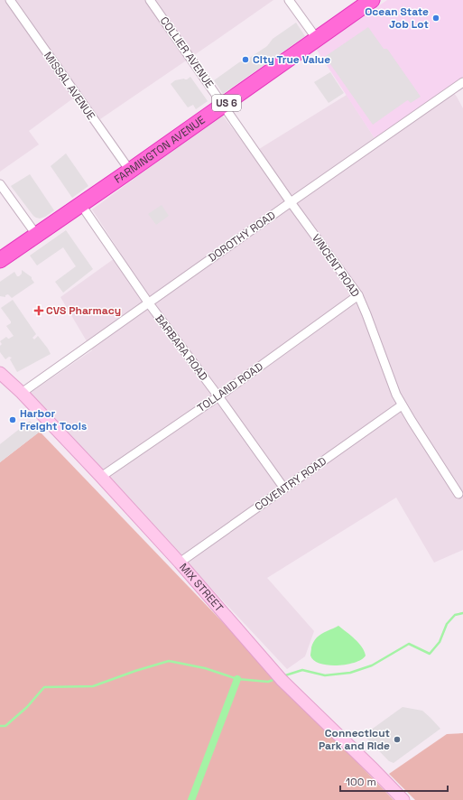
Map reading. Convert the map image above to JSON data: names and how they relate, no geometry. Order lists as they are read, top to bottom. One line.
{"streets":{"highway":["US 6","FARMINGTON AVENUE"],"main road":["MIX STREET"],"street":["COLLIER AVENUE","MISSAL AVENUE","DOROTHY ROAD","VINCENT ROAD","BARBARA ROAD","TOLLAND ROAD","COVENTRY ROAD"]},"crossings":[["COLLIER AVENUE","FARMINGTON AVENUE"],["COLLIER AVENUE","VINCENT ROAD"],["MISSAL AVENUE","FARMINGTON AVENUE"],["FARMINGTON AVENUE","VINCENT ROAD"],["FARMINGTON AVENUE","BARBARA ROAD"],["DOROTHY ROAD","VINCENT ROAD"],["DOROTHY ROAD","BARBARA ROAD"],["DOROTHY ROAD","MIX STREET"],["VINCENT ROAD","TOLLAND ROAD"],["VINCENT ROAD","COVENTRY ROAD"],["BARBARA ROAD","TOLLAND ROAD"],["BARBARA ROAD","COVENTRY ROAD"],["TOLLAND ROAD","MIX STREET"],["COVENTRY ROAD","MIX STREET"]],"places":{"other":["Ocean State Job Lot","City True Value","Harbor Freight Tools","Connecticut Park and Ride"],"health":["CVS Pharmacy"]},"scale_bar":"100 m"}
